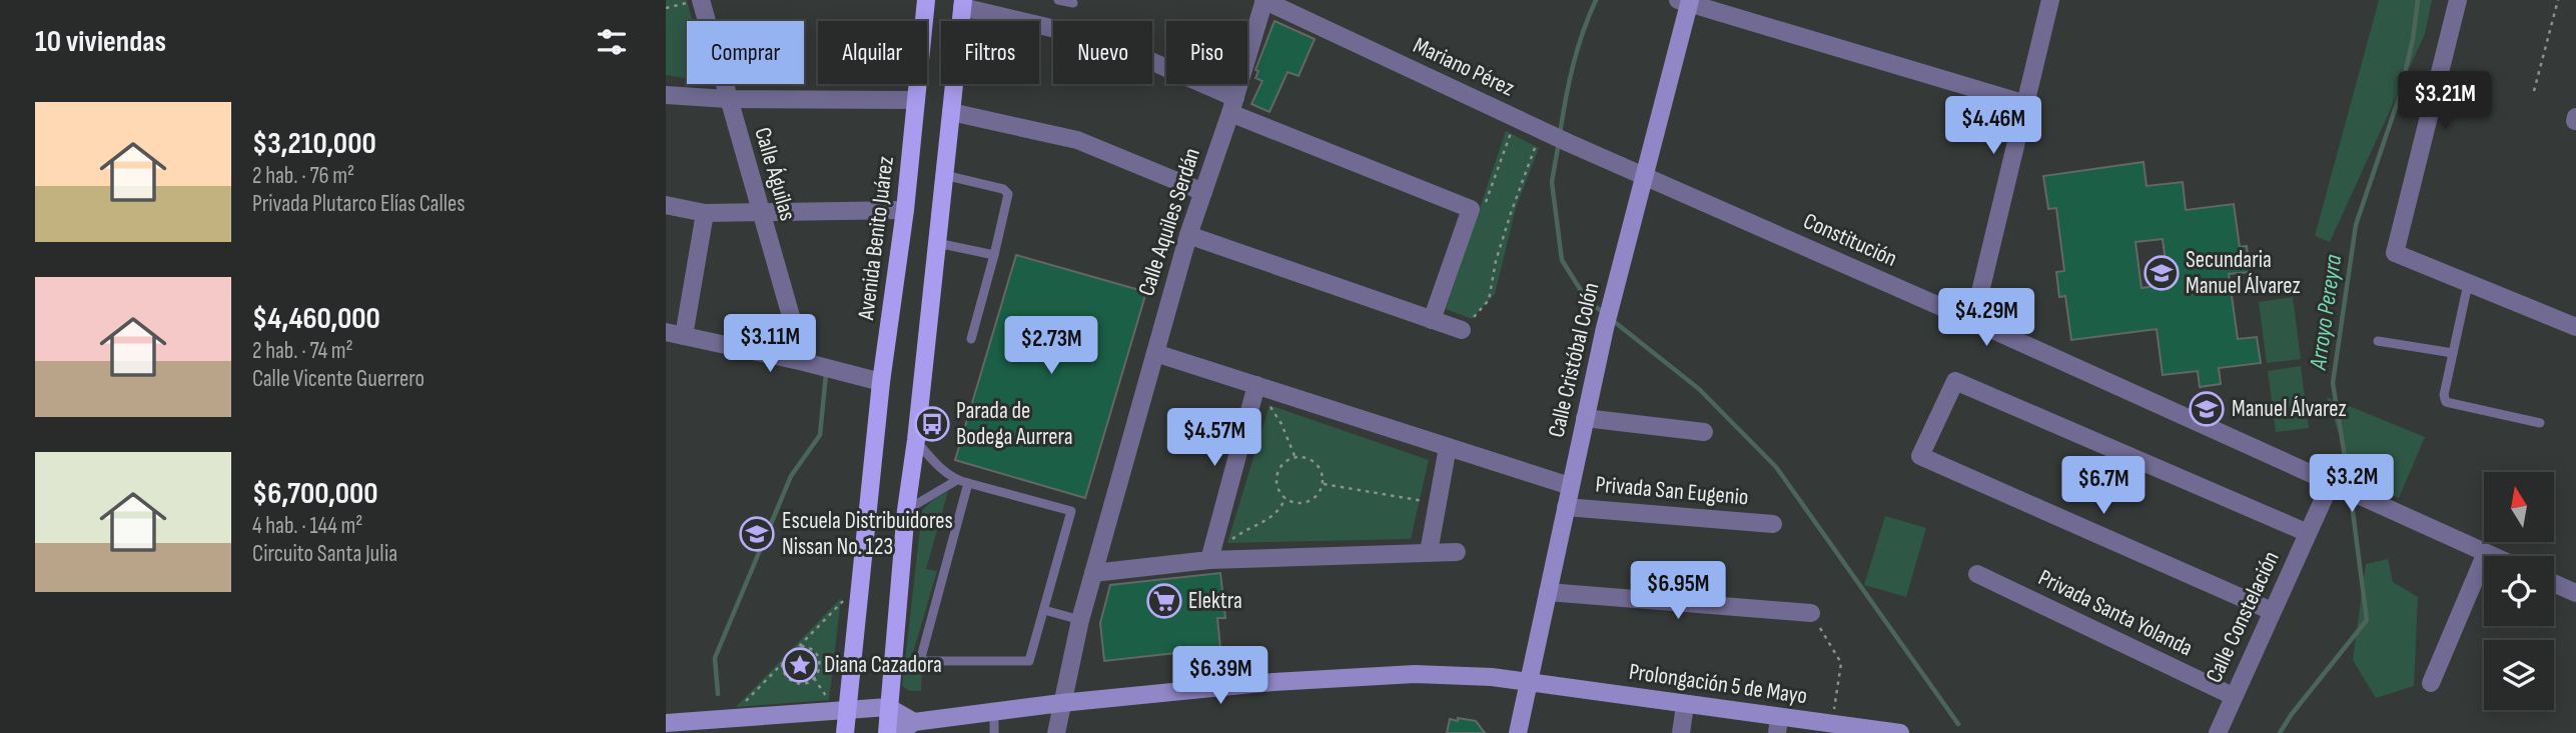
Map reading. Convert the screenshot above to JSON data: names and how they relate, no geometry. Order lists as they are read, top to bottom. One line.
{"streets":{"main road":["Avenida Benito Juárez"],"street":["Mariano Pérez","Calle Águilas","Calle Aquiles Serdán","Constitución","Calle Cristóbal Colón","Privada San Eugenio","Privada Santa Yolanda","Calle Constelación","Prolongación 5 de Mayo"]},"crossings":[["Mariano Pérez","Calle Aquiles Serdán"],["Mariano Pérez","Constitución"],["Mariano Pérez","Calle Cristóbal Colón"],["Calle Aquiles Serdán","Prolongación 5 de Mayo"],["Constitución","Calle Cristóbal Colón"],["Constitución","Calle Constelación"],["Calle Cristóbal Colón","Privada San Eugenio"],["Calle Cristóbal Colón","Prolongación 5 de Mayo"],["Privada Santa Yolanda","Calle Constelación"]],"water":["Arroyo Pereyra"],"places":{"school or university":["Secundaria Manuel Álvarez","Manuel Álvarez","Escuela Distribuidores Nissan No. 123"],"bus stop":["Parada de Bodega Aurrera"],"supermarket":["Elektra"],"place":["Diana Cazadora"]},"north":"top","page":{"heading":"10 viviendas","chip":["Comprar","Alquilar","Filtros","Nuevo","Piso"],"price":["$3.21M","$4.46M","$4.29M","$3.11M","$2.73M","$4.57M","$3.2M","$6.7M","$6.95M","$6.39M"],"list":[{"name":"$3,210,000","note":"2 hab. · 76 m² · Privada Plutarco Elías Calles"},{"name":"$4,460,000","note":"2 hab. · 74 m² · Calle Vicente Guerrero"},{"name":"$6,700,000","note":"4 hab. · 144 m² · Circuito Santa Julia"}]}}
